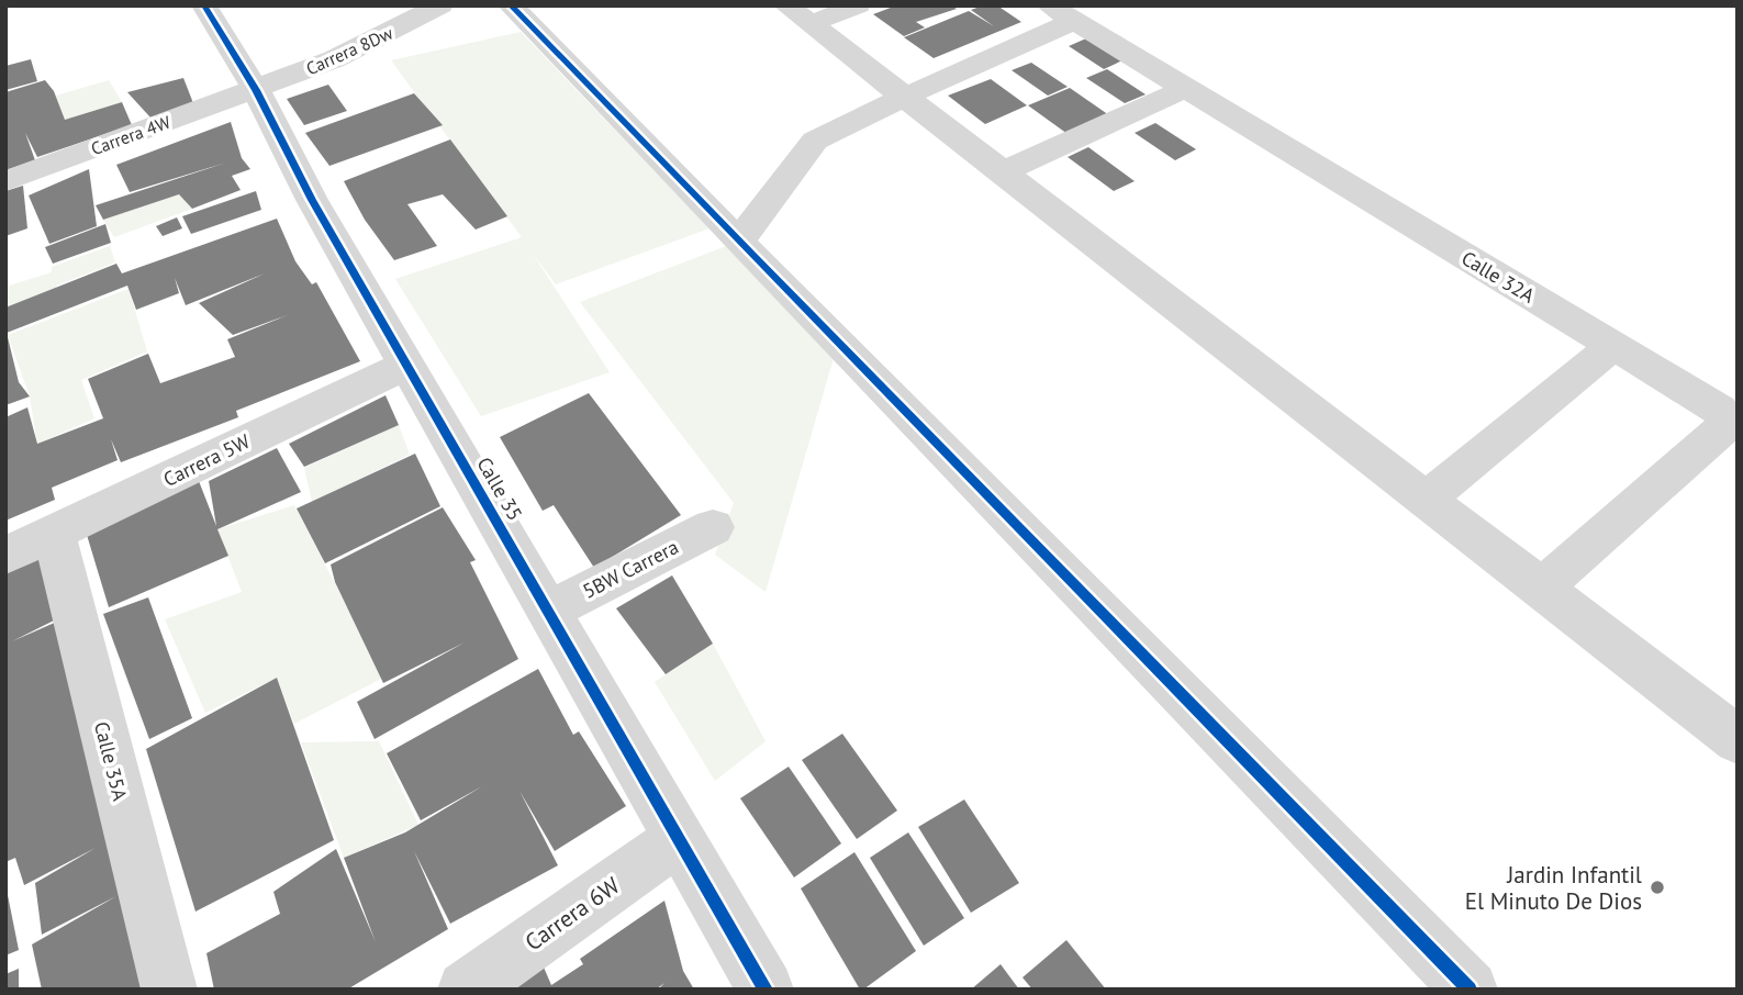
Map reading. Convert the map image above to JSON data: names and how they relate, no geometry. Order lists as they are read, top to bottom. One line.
{"streets":{"street":["Carrera 8Dw","Carrera 4W","Calle 32A","Carrera 5W","Calle 35","5BW Carrera","Calle 35A","Carrera 6W"]},"crossings":[["Carrera 8Dw","Carrera 4W"],["Carrera 8Dw","Calle 35"],["Carrera 4W","Calle 35"],["Carrera 5W","Calle 35"],["Carrera 5W","Calle 35A"],["Calle 35","5BW Carrera"],["Calle 35","Carrera 6W"]],"places":["Jardin Infantil El Minuto De Dios"]}
